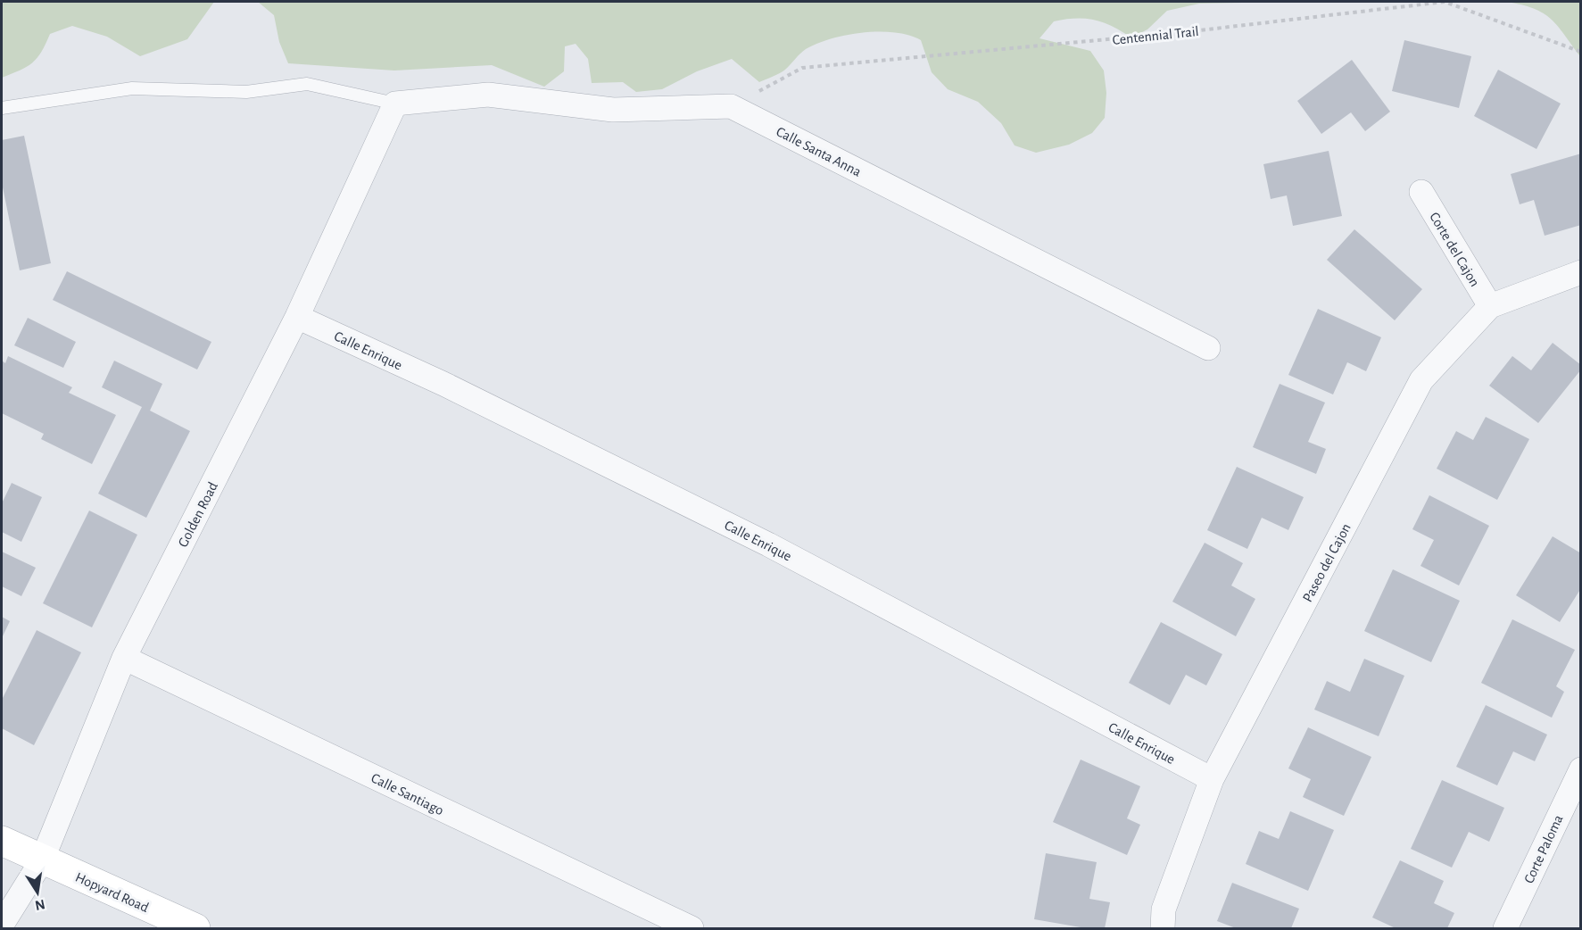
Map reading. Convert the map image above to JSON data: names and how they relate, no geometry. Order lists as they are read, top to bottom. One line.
{"streets":{"main road":["Hopyard Road"],"street":["Calle Santa Anna","Corte del Cajon","Calle Enrique","Golden Road","Paseo del Cajon","Calle Santiago","Corte Paloma"],"path":["Centennial Trail"]},"crossings":[["Centennial Trail","Calle Santa Anna"],["Calle Santa Anna","Golden Road"],["Corte del Cajon","Paseo del Cajon"],["Calle Enrique","Golden Road"],["Calle Enrique","Paseo del Cajon"],["Golden Road","Calle Santiago"],["Golden Road","Hopyard Road"]],"north":"bottom"}
